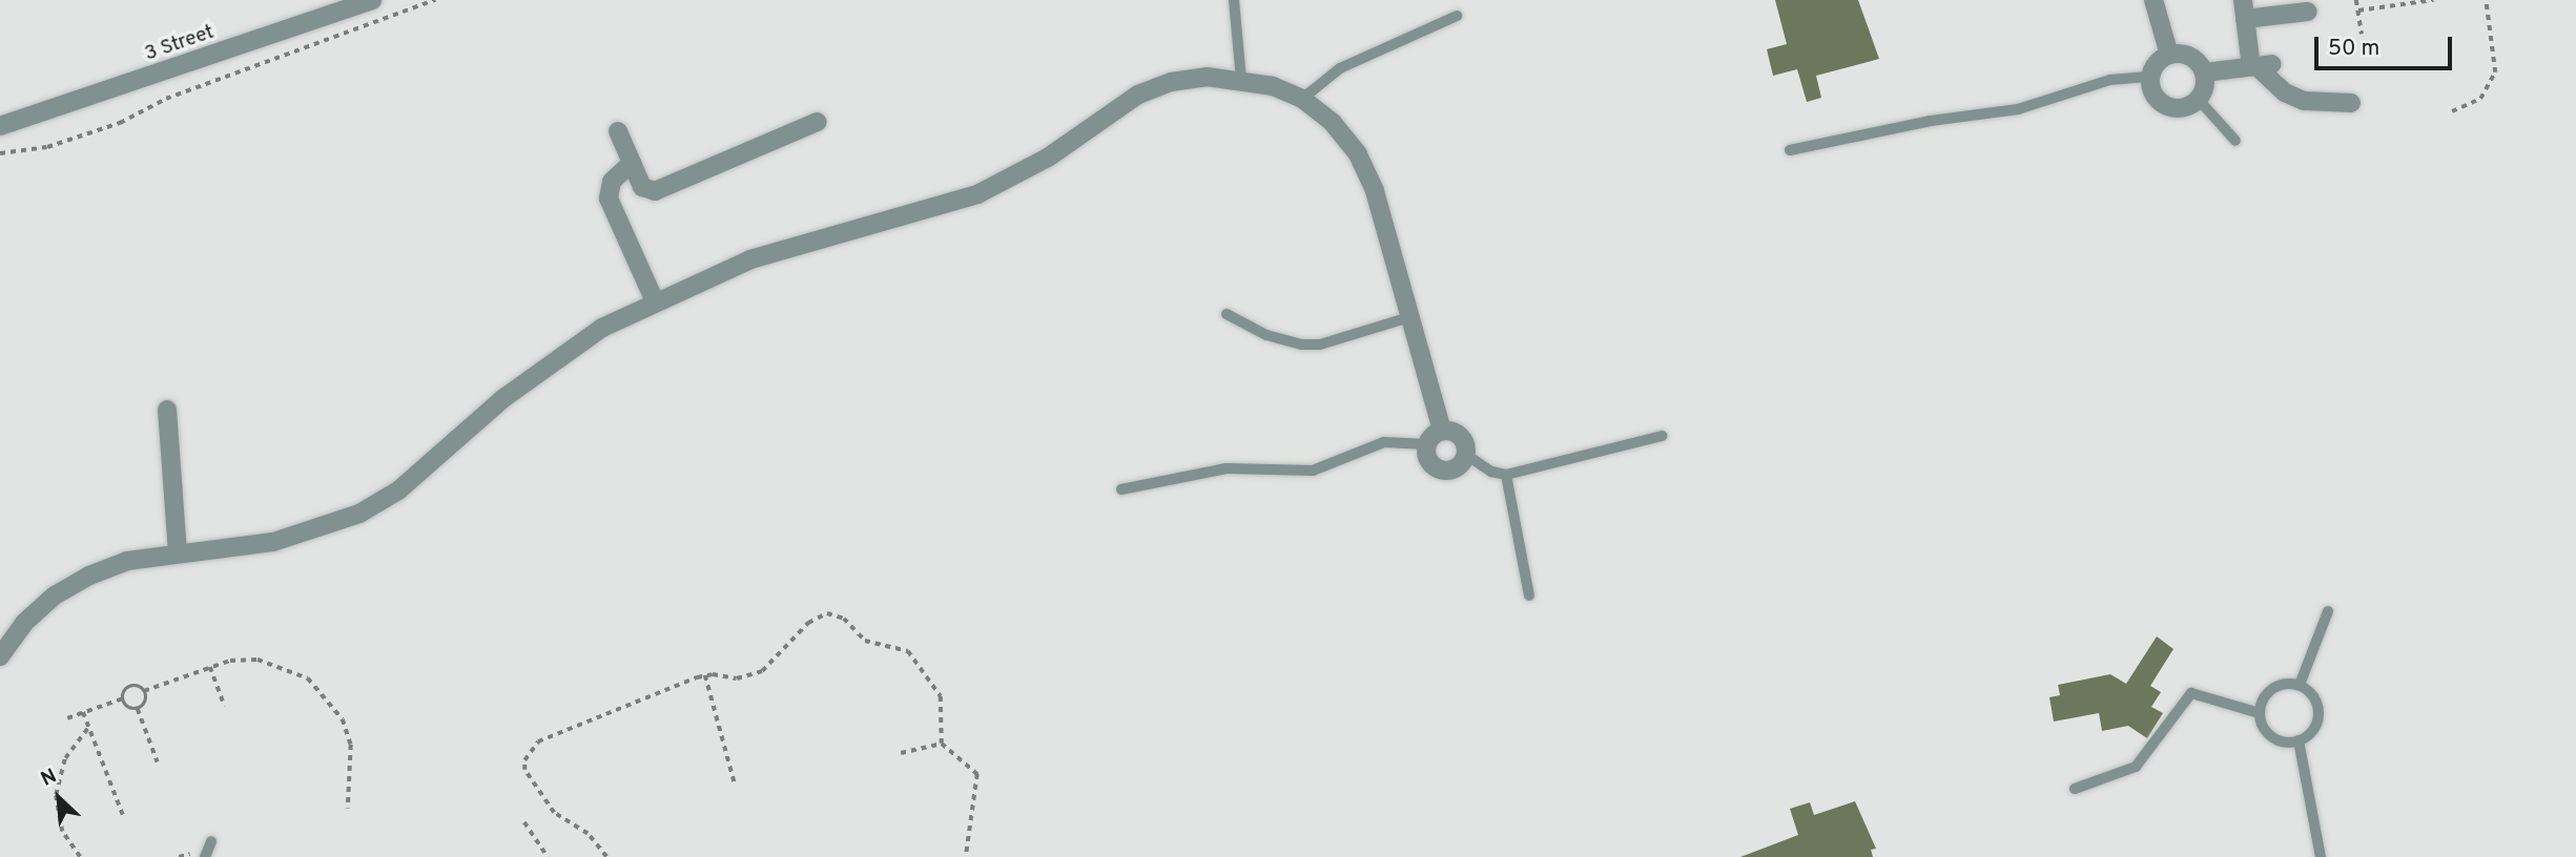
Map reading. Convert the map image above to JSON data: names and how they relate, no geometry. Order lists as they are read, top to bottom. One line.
{"streets":{"street":["3 Street"]},"scale_bar":"50 m","north":"top left"}
